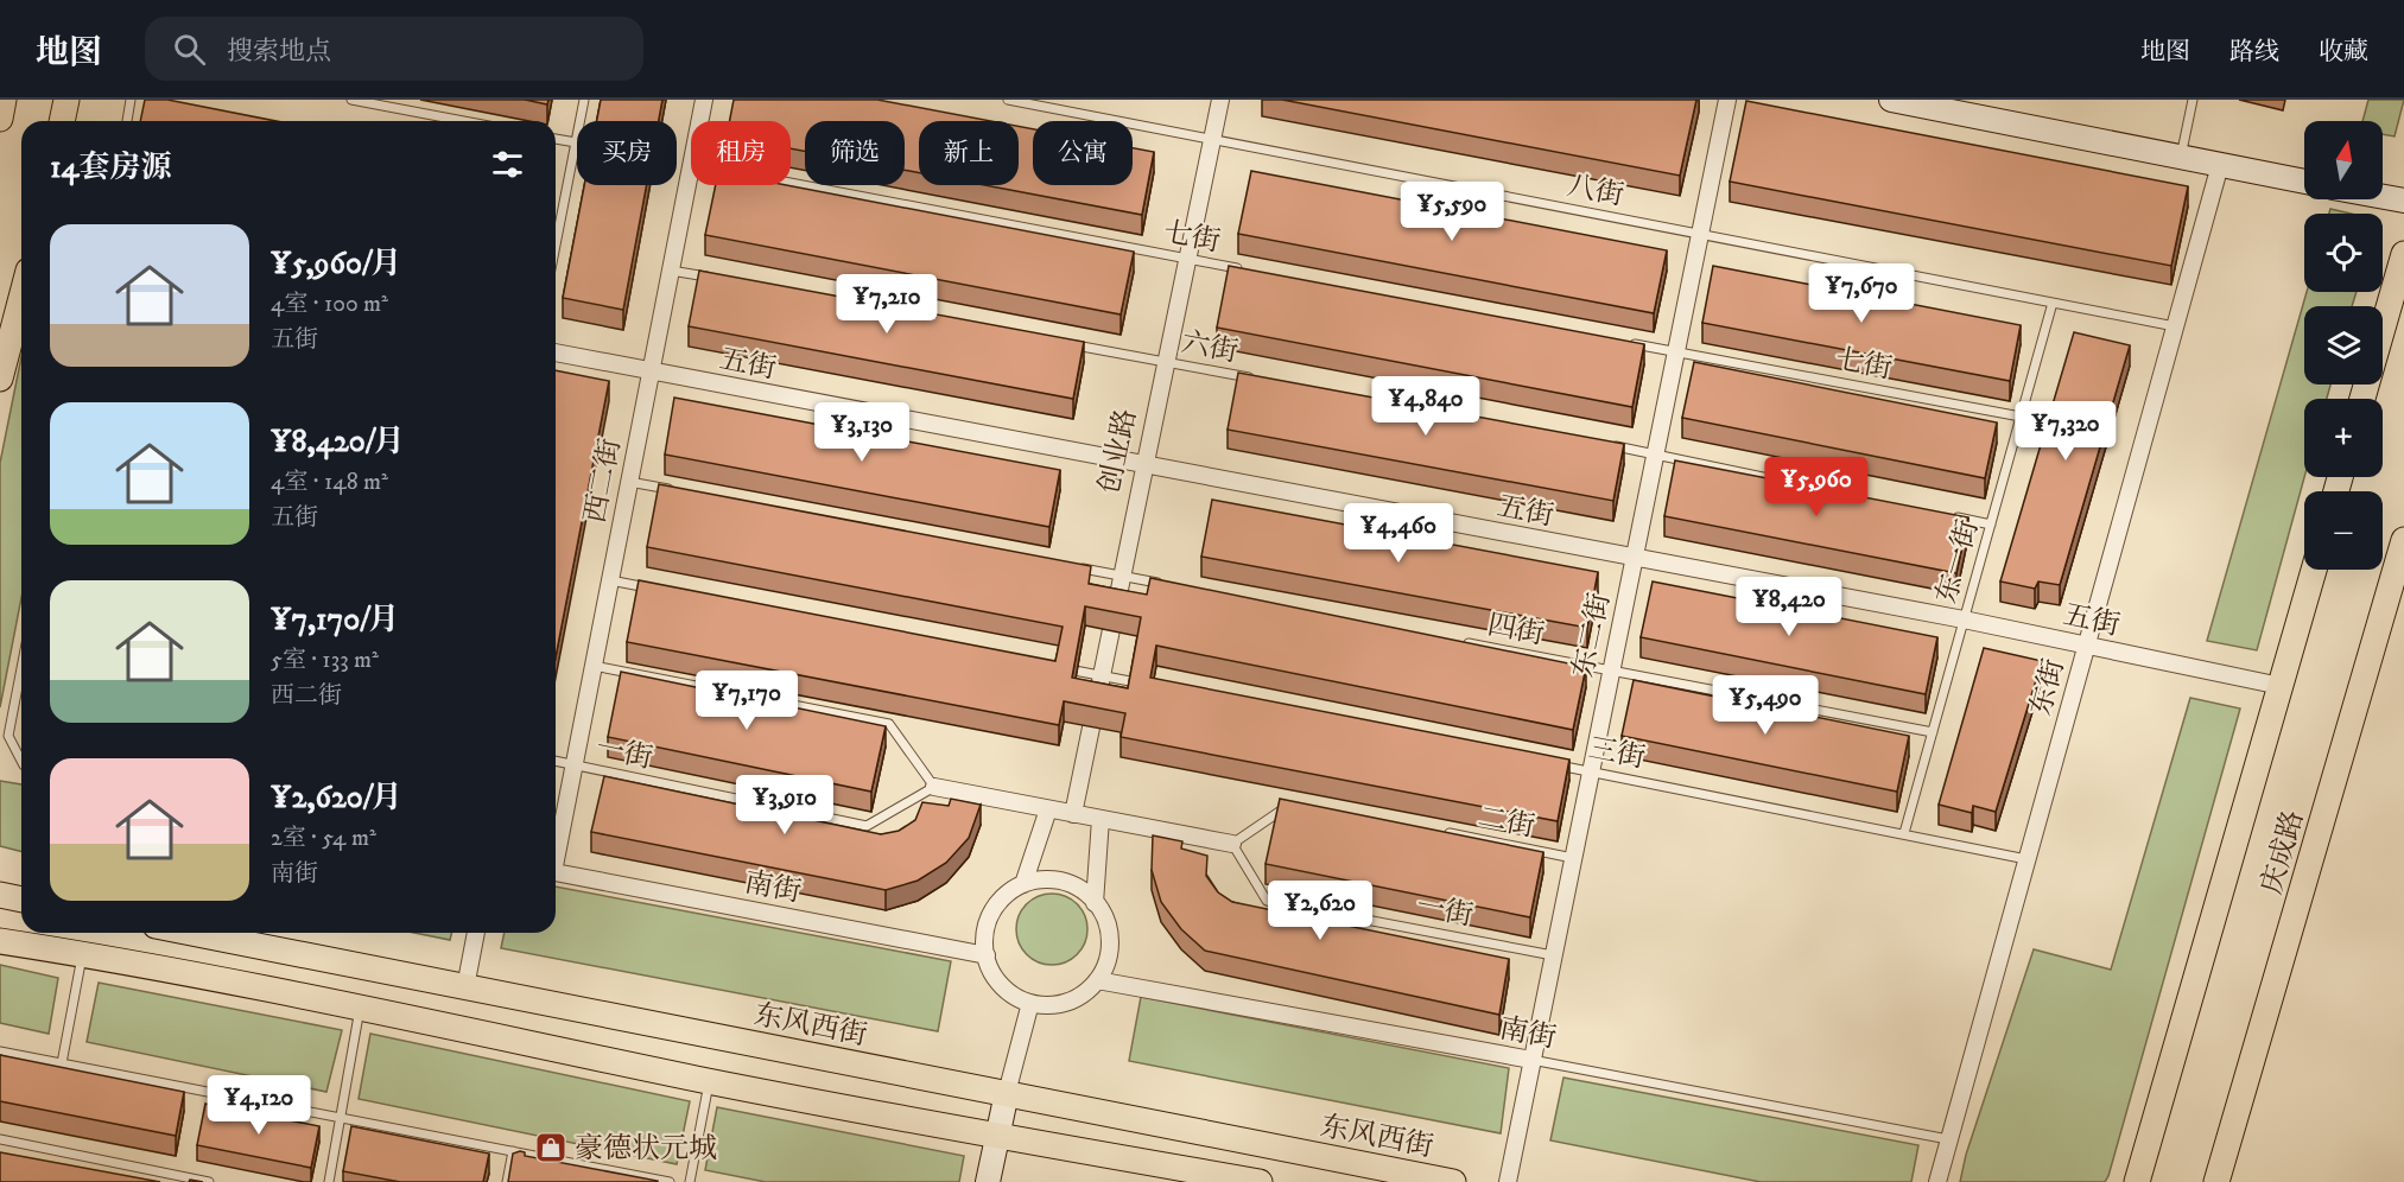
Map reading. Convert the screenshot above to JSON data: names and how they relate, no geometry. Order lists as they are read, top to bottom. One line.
{"streets":{"main road":["庆成路","东风西街"],"street":["五街","创业路","西二街","东二街","东街","南街"],"lane":["八街","七街","六街","东一街","四街","一街","三街","二街"]},"crossings":[["八街","创业路"],["八街","东一街"],["八街","东二街"],["八街","东街"],["七街","创业路"],["七街","东一街"],["七街","东二街"],["六街","创业路"],["五街","创业路"],["五街","西二街"],["五街","东一街"],["五街","东二街"],["五街","东街"],["五街","庆成路"],["西二街","一街"],["东一街","四街"],["东一街","三街"],["四街","东二街"],["东二街","一街"],["东二街","三街"],["东二街","二街"],["东二街","南街"],["东街","三街"],["东街","南街"]],"places":{"shop":["豪德状元城"]},"north":"top","page":{"header":"地图","search":"搜索地点","nav":["地图","路线","收藏"],"map_buttons":["+","−"],"chip":["买房","租房","筛选","新上","公寓"],"heading":"14套房源","price":["¥5,590","¥7,670","¥7,210","¥4,840","¥7,320","¥3,130","¥5,960","¥4,460","¥8,420","¥7,170","¥5,490","¥3,910","¥2,620","¥4,120"],"list":[{"name":"¥5,960/月","note":"4室 · 100 m² · 五街"},{"name":"¥8,420/月","note":"4室 · 148 m² · 五街"},{"name":"¥7,170/月","note":"5室 · 133 m² · 西二街"},{"name":"¥2,620/月","note":"2室 · 54 m² · 南街"}]}}
